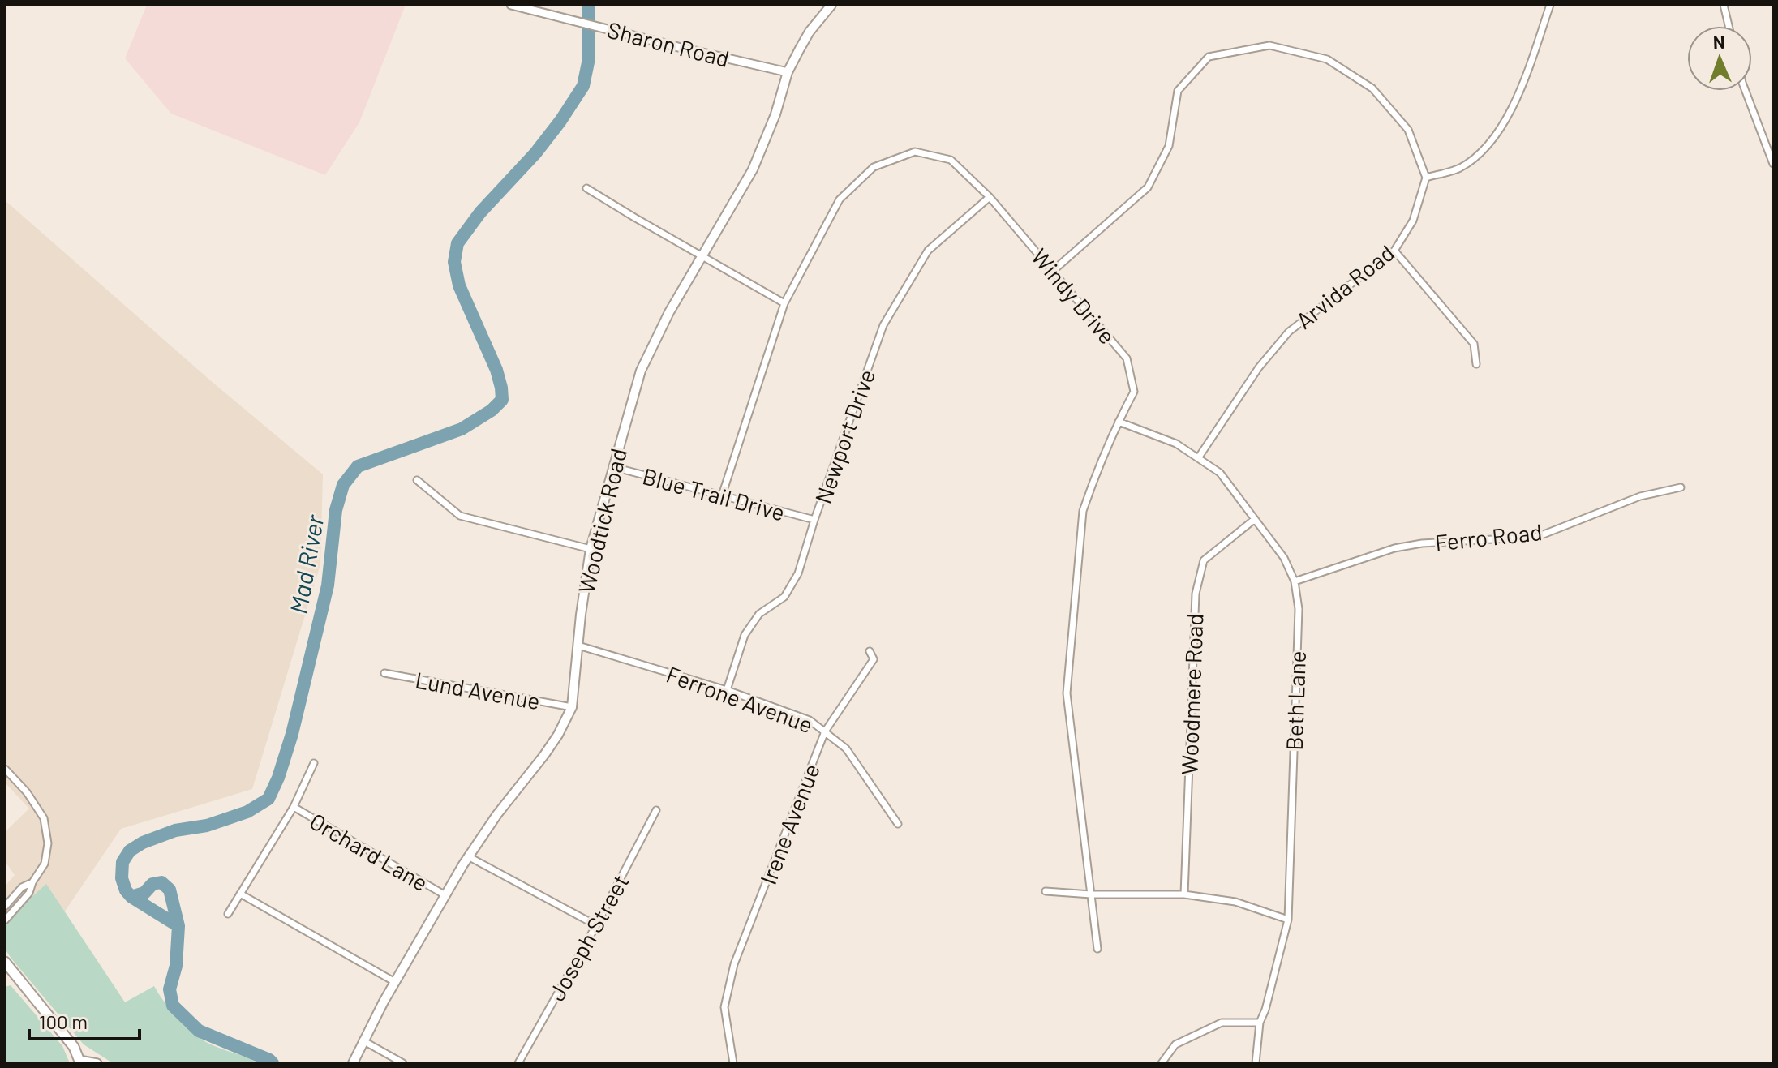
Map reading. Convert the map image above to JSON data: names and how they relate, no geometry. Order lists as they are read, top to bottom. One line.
{"streets":{"main road":["Woodtick Road"],"street":["Sharon Road","Arvida Road","Windy Drive","Newport Drive","Blue Trail Drive","Ferro Road","Lund Avenue","Woodmere Road","Ferrone Avenue","Beth Lane","Irene Avenue","Orchard Lane","Joseph Street"]},"crossings":[["Sharon Road","Woodtick Road"],["Arvida Road","Beth Lane"],["Windy Drive","Newport Drive"],["Windy Drive","Blue Trail Drive"],["Windy Drive","Beth Lane"],["Newport Drive","Blue Trail Drive"],["Newport Drive","Ferrone Avenue"],["Blue Trail Drive","Woodtick Road"],["Woodtick Road","Lund Avenue"],["Woodtick Road","Ferrone Avenue"],["Woodtick Road","Orchard Lane"],["Ferro Road","Beth Lane"],["Woodmere Road","Beth Lane"],["Ferrone Avenue","Irene Avenue"]],"water":["Mad River"],"scale_bar":"100 m","north":"top"}
